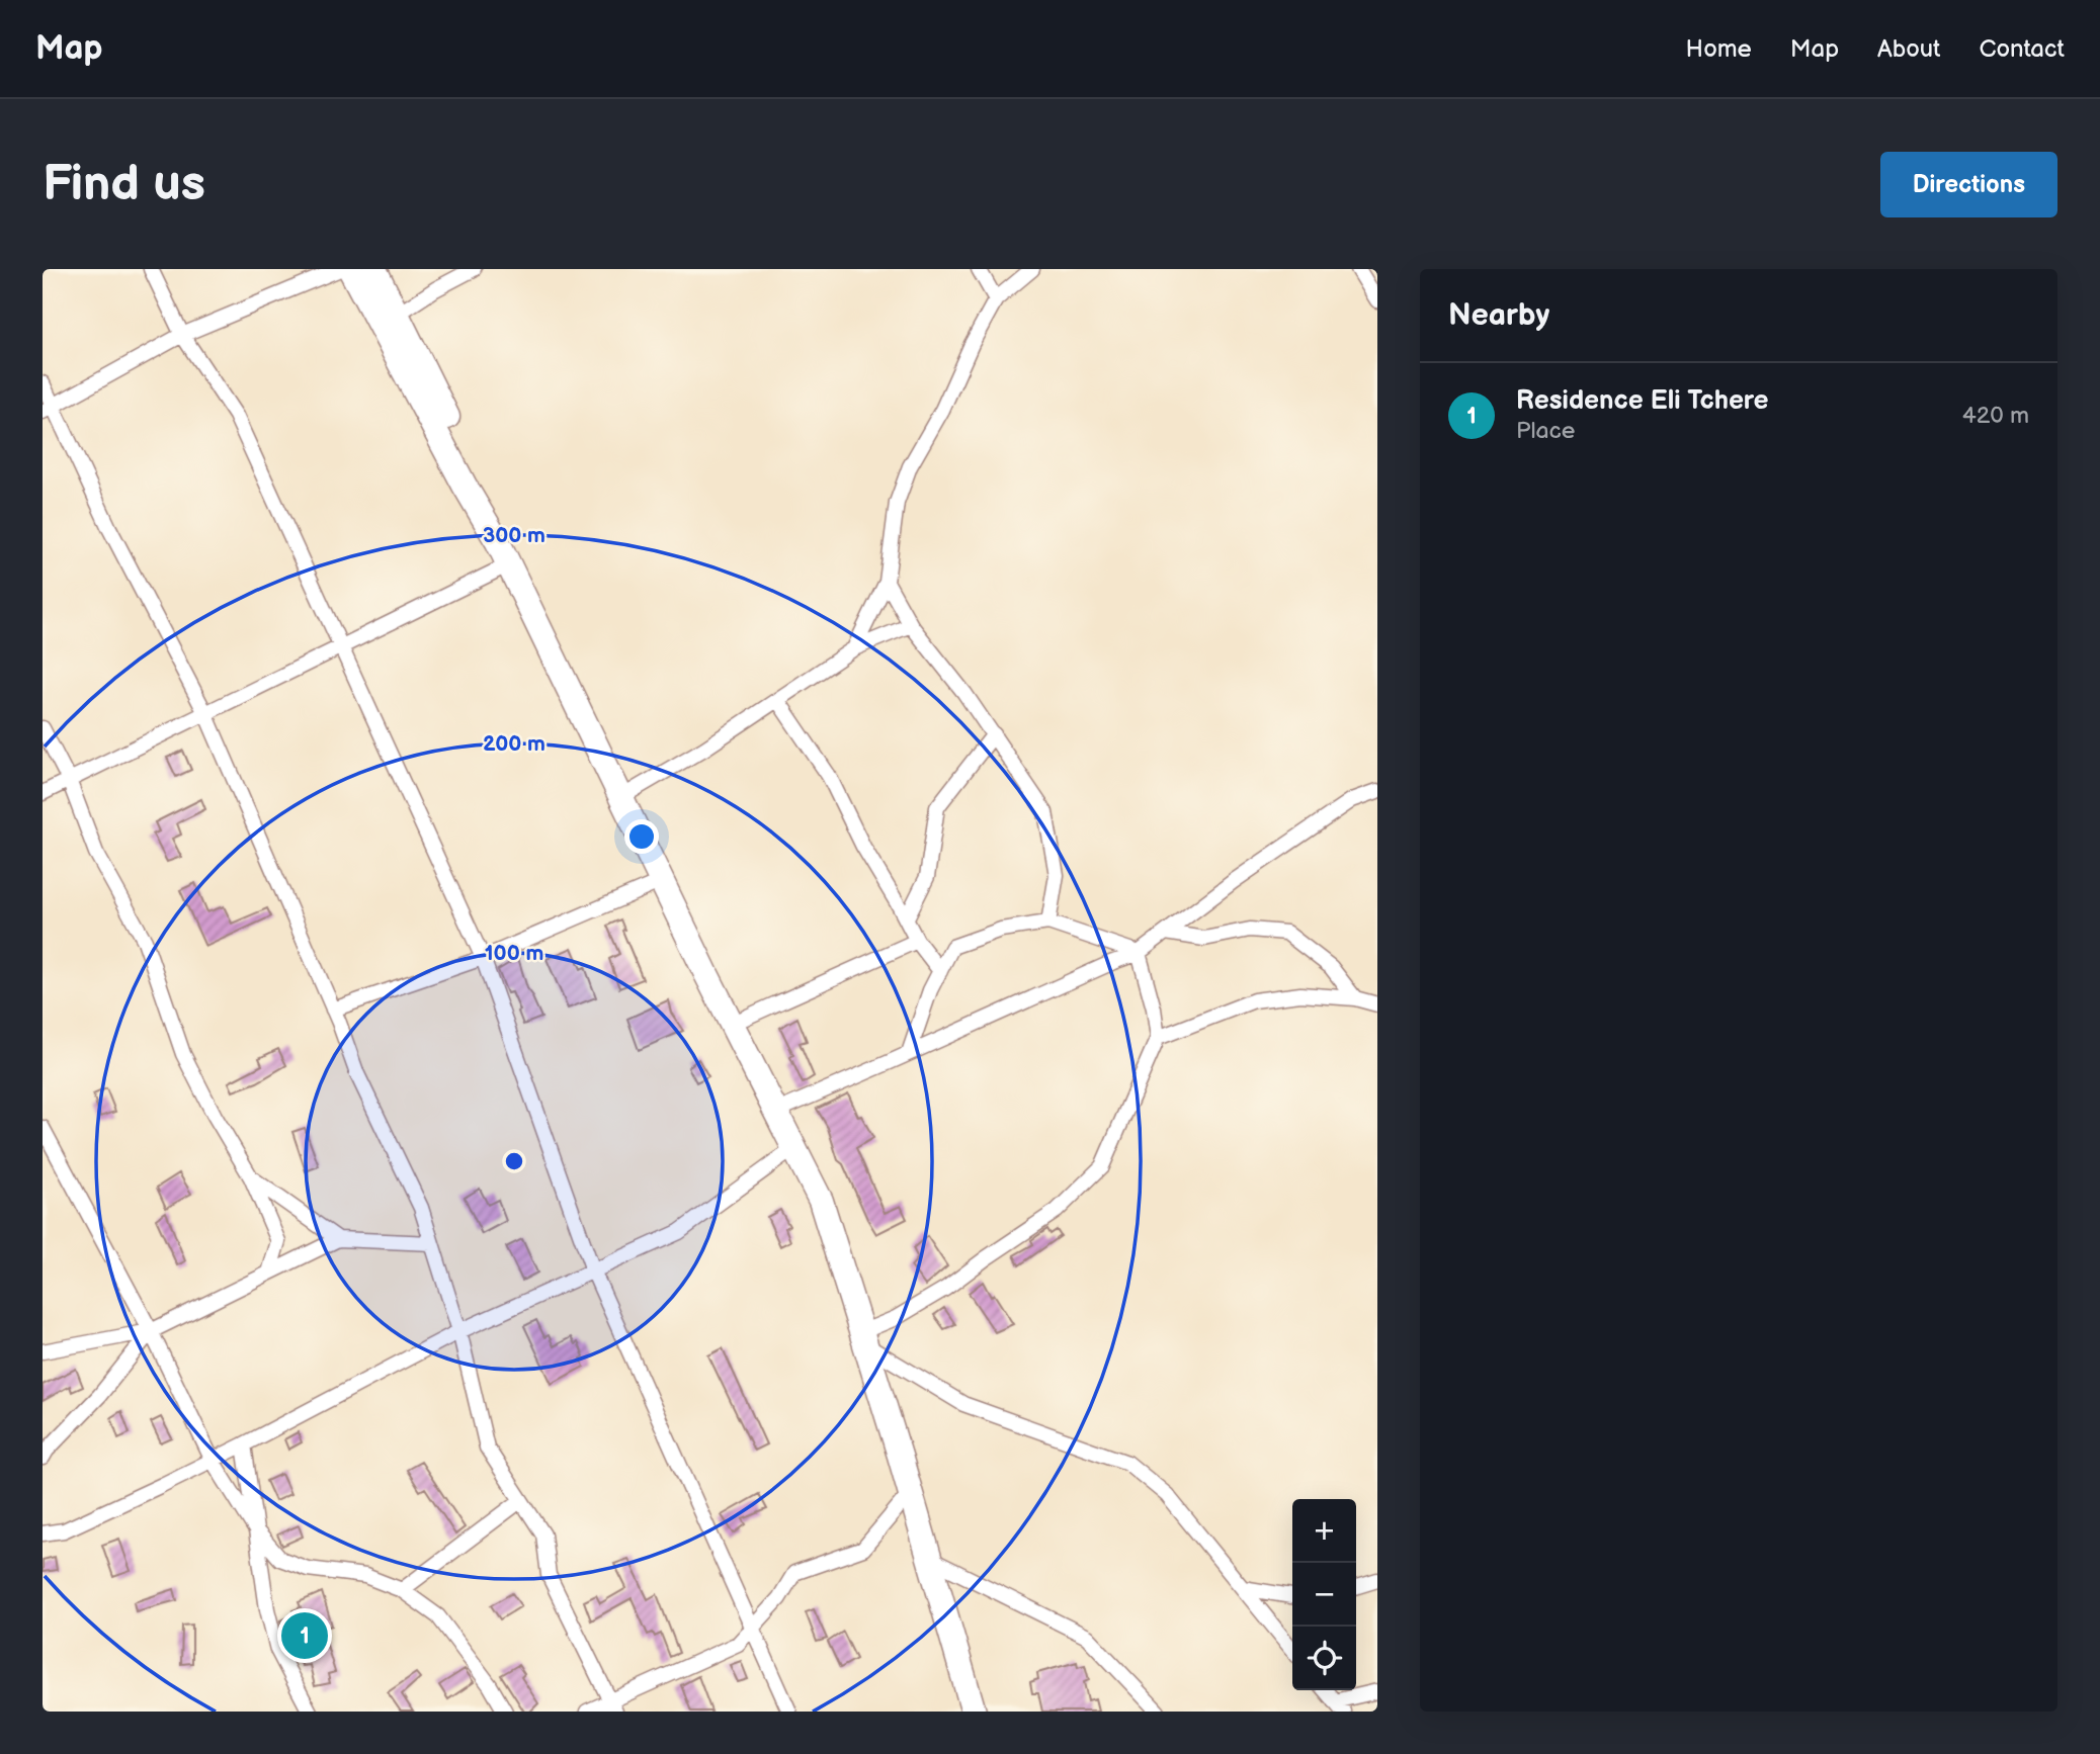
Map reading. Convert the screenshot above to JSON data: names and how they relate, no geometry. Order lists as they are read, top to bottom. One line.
{"page":{"header":"Map","nav":["Home","Map","About","Contact"],"buttons":"Directions","title":"Find us","heading":"Nearby","list":[{"mark":"1","name":"Residence Eli Tchere","note":"Place","value":"420 m"}],"map_buttons":["+","−"],"pins":"1"},"rings":["300 m","200 m","100 m"]}
